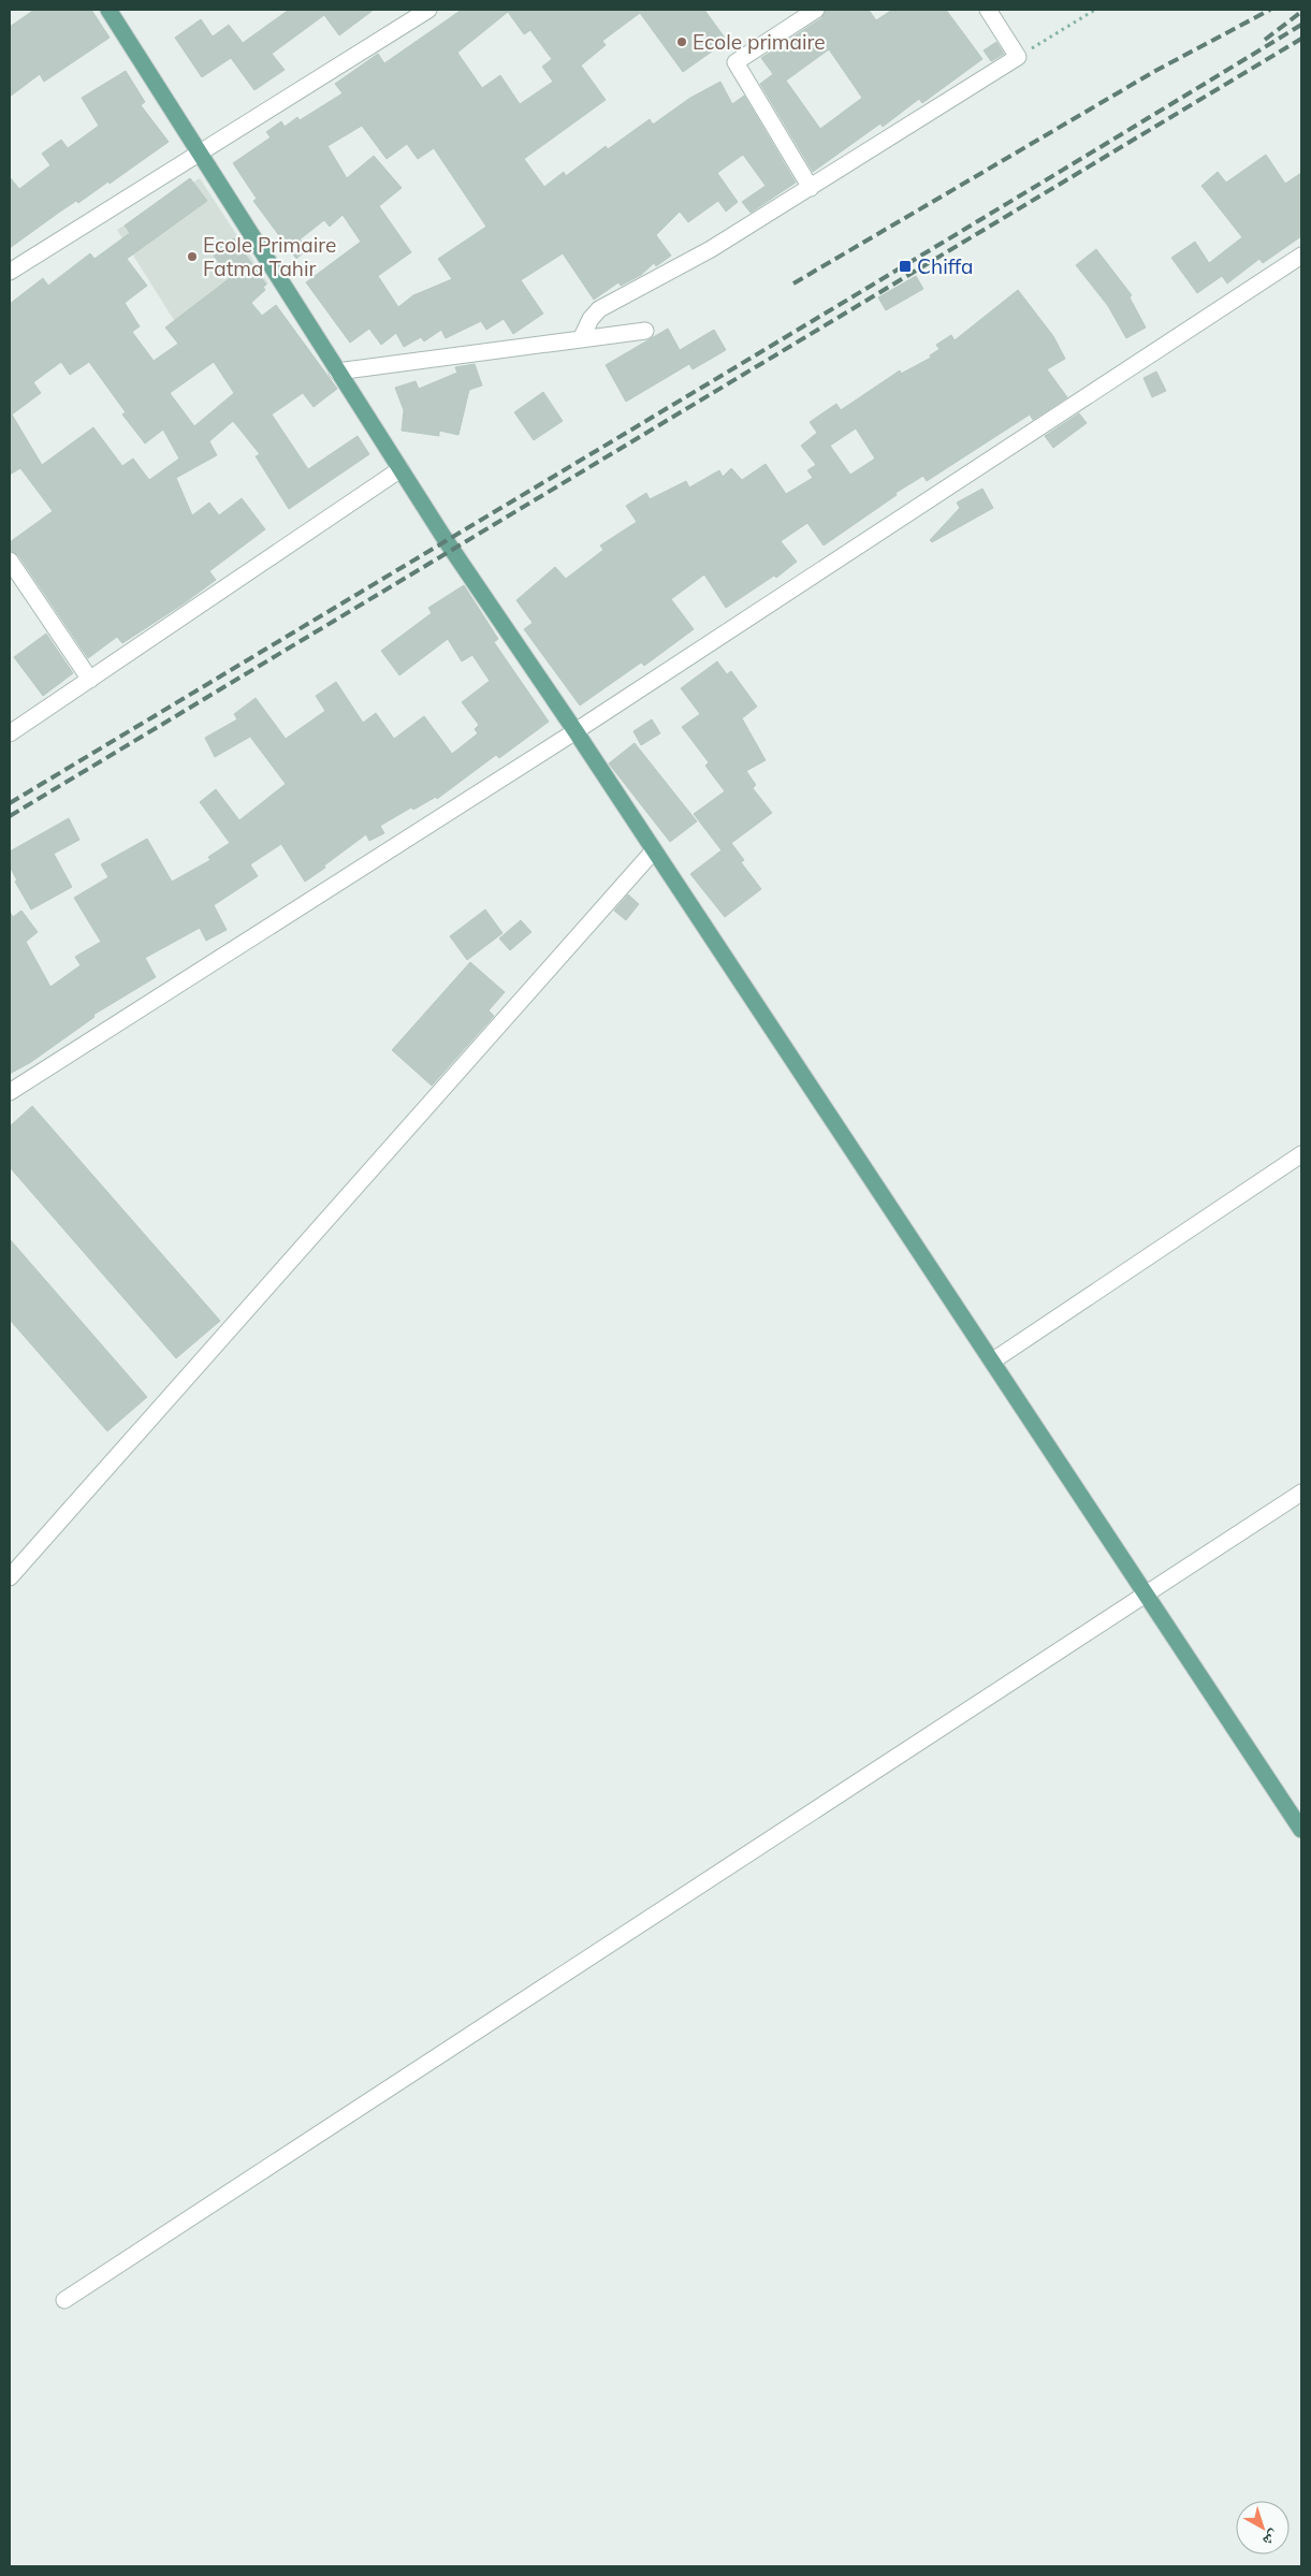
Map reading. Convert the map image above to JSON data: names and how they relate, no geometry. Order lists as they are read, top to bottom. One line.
{"places":{"other":["Ecole primaire","Ecole Primaire Fatma Tahir"],"transit":["Chiffa"]},"north":"bottom right"}
